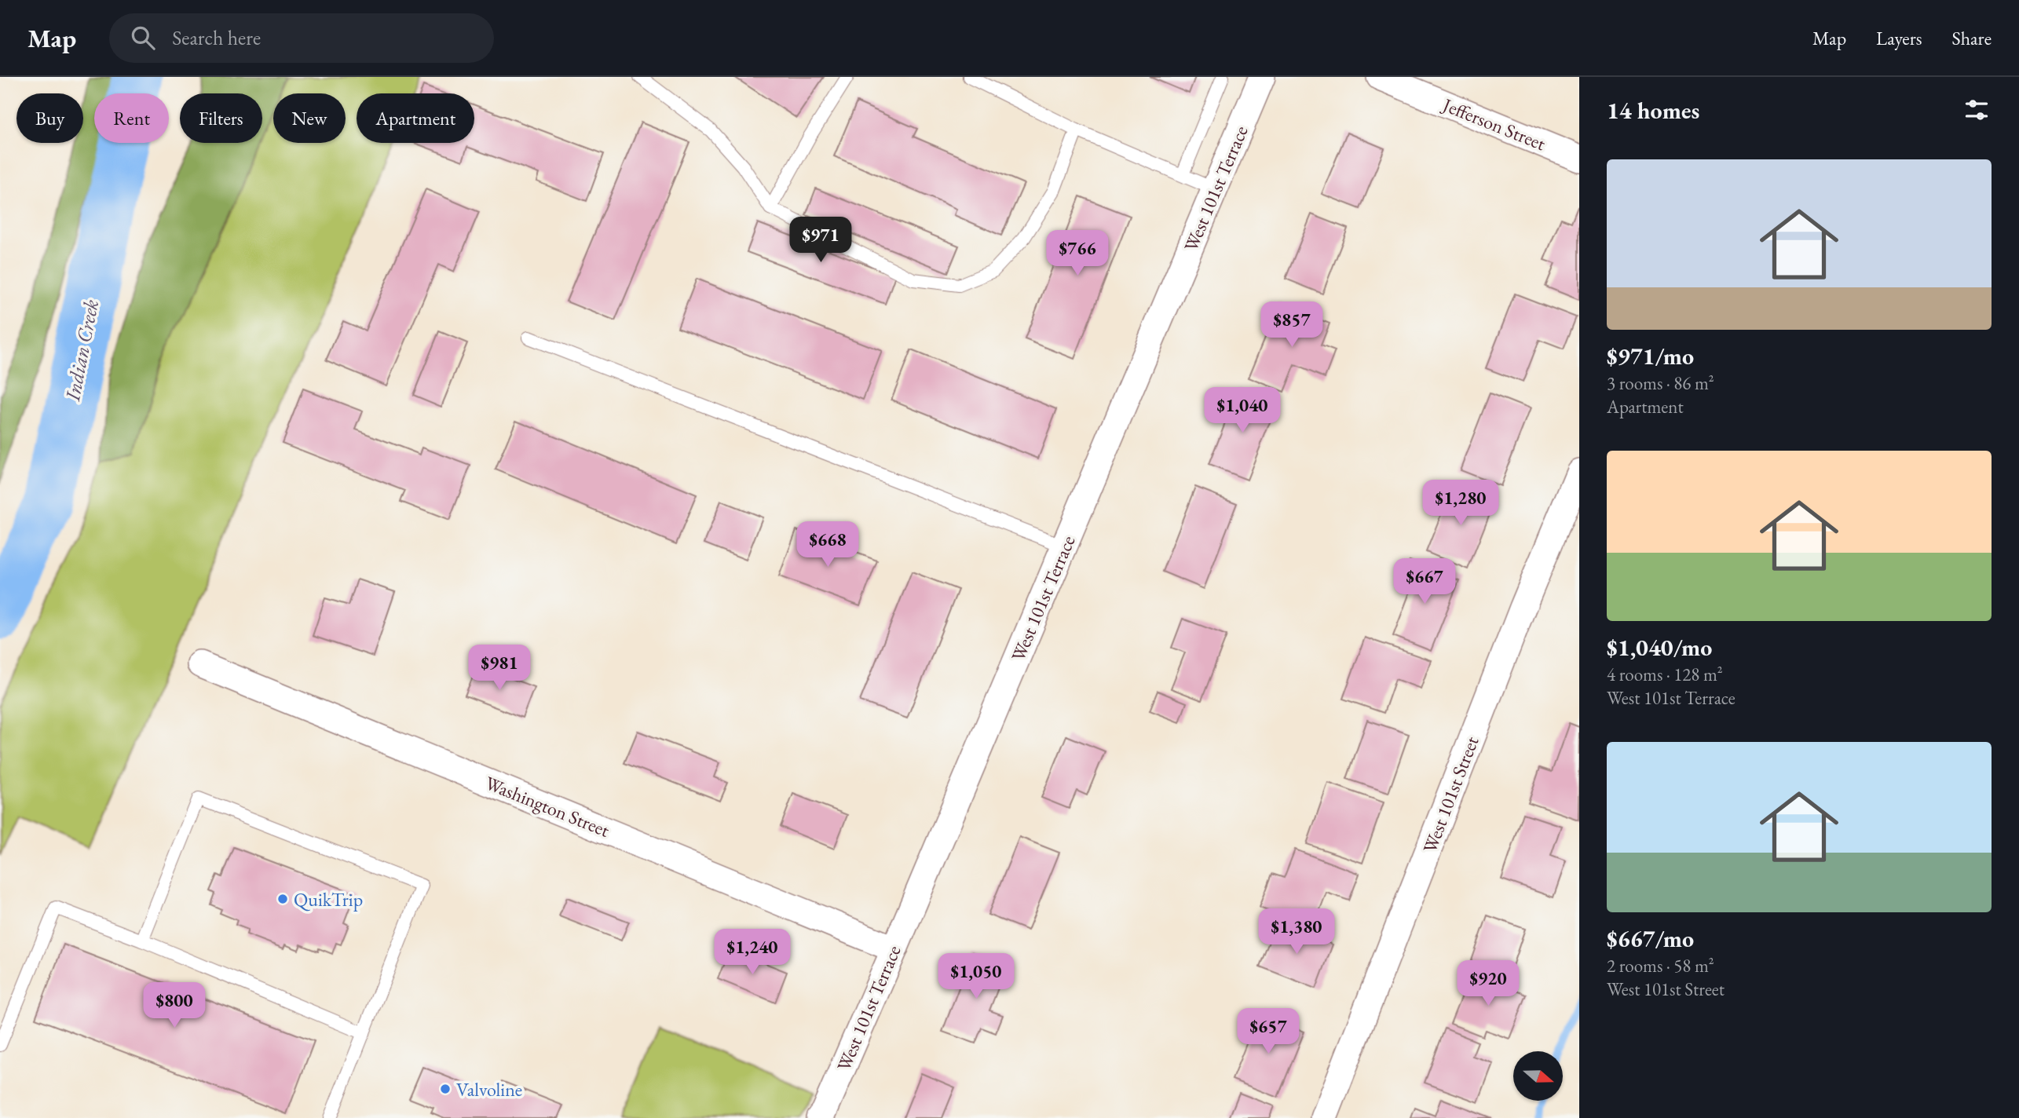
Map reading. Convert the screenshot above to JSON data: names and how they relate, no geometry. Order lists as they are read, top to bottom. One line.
{"streets":{"street":["Jefferson Street","West 101st Terrace","West 101st Street","Washington Street"]},"crossings":[["West 101st Terrace","Washington Street"]],"water":["Indian Creek"],"places":["QuikTrip","Valvoline"],"north":"right","page":{"header":"Map","search":"Search here","nav":["Map","Layers","Share"],"heading":"14 homes","chip":["Buy","Rent","Filters","New","Apartment"],"list":[{"name":"$971/mo","note":"3 rooms · 86 m² · Apartment"},{"name":"$1,040/mo","note":"4 rooms · 128 m² · West 101st Terrace"},{"name":"$667/mo","note":"2 rooms · 58 m² · West 101st Street"}],"price":["$971","$766","$857","$1,040","$1,280","$668","$667","$981","$1,380","$1,240","$1,050","$920","$800","$657"]}}
